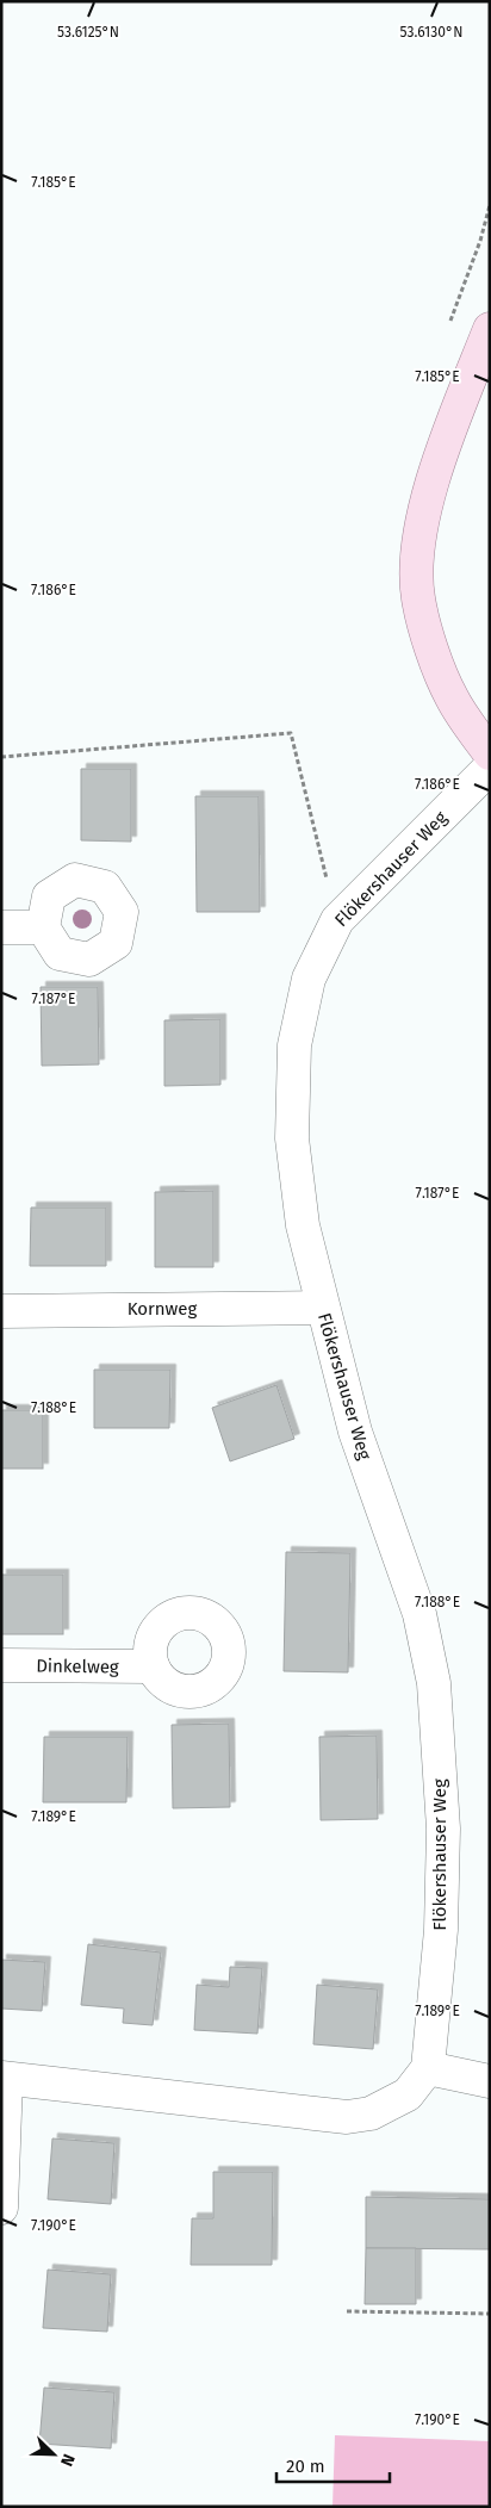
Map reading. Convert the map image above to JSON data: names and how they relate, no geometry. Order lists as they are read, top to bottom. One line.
{"streets":{"street":["Flökershauser Weg","Kornweg","Dinkelweg"]},"crossings":[["Flökershauser Weg","Kornweg"]],"scale_bar":"20 m","north":"bottom right","coordinates":["53.6125°N","53.6130°N","7.185°E","7.186°E","7.187°E","7.188°E","7.189°E","7.190°E"]}
